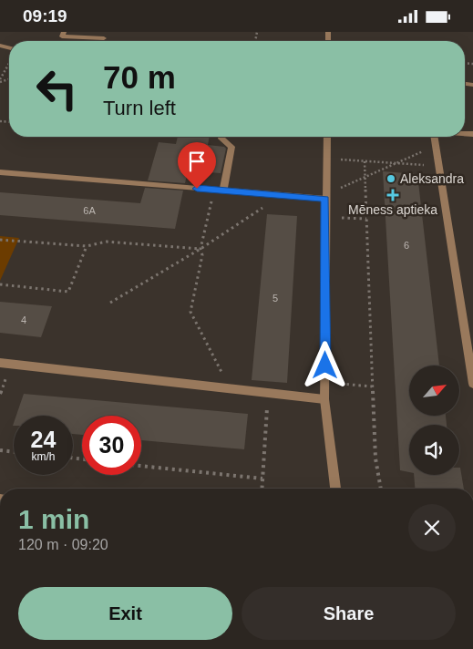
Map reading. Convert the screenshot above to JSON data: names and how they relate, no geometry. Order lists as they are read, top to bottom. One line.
{"places":{"other":["Aleksandra"],"health":["Mēness aptieka"]},"house_numbers":["6A","6","5","4"],"north":"top right","page":{"status":"09:19","turn":["70 m","Turn left"],"speed":"24 km/h","limit":"30","heading":["1 min","120 m · 09:20"],"buttons":["Exit","Share"]}}
